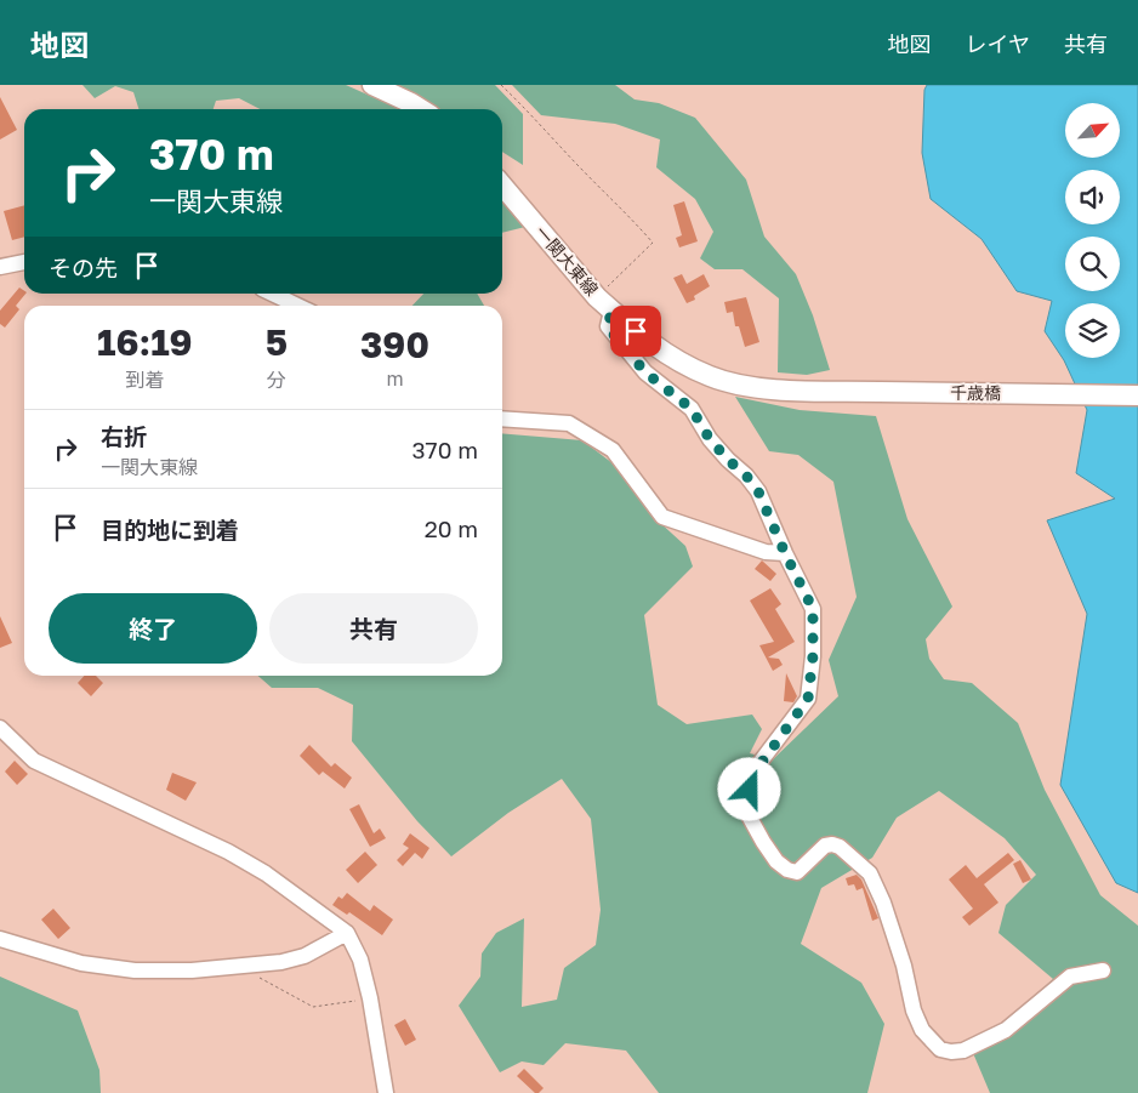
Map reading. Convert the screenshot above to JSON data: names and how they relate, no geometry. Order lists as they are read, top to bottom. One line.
{"streets":{"main road":["一関大東線","千歳橋"]},"crossings":[["一関大東線","千歳橋"]],"north":"top right","page":{"header":"地図","nav":["地図","レイヤ","共有"],"turn":["370 m","一関大東線"],"then":"その先","eta":["16:19","到着","5","分","390","m"],"list":[{"name":"右折","note":"一関大東線","value":"370 m"},{"name":"目的地に到着","value":"20 m"}],"buttons":["終了","共有"]}}
